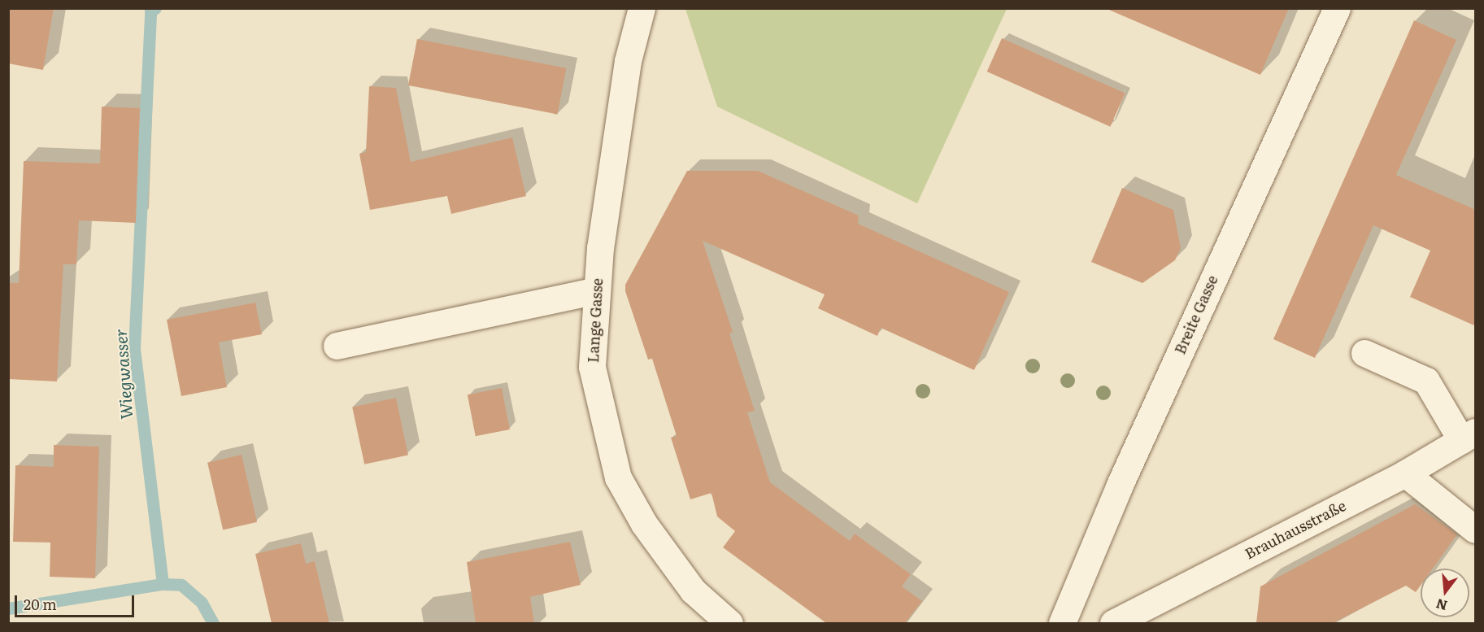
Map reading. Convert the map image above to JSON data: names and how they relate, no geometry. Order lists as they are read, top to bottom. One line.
{"streets":{"street":["Breite Gasse","Lange Gasse","Brauhausstraße"]},"water":["Wiegwasser"],"scale_bar":"20 m","north":"bottom"}
